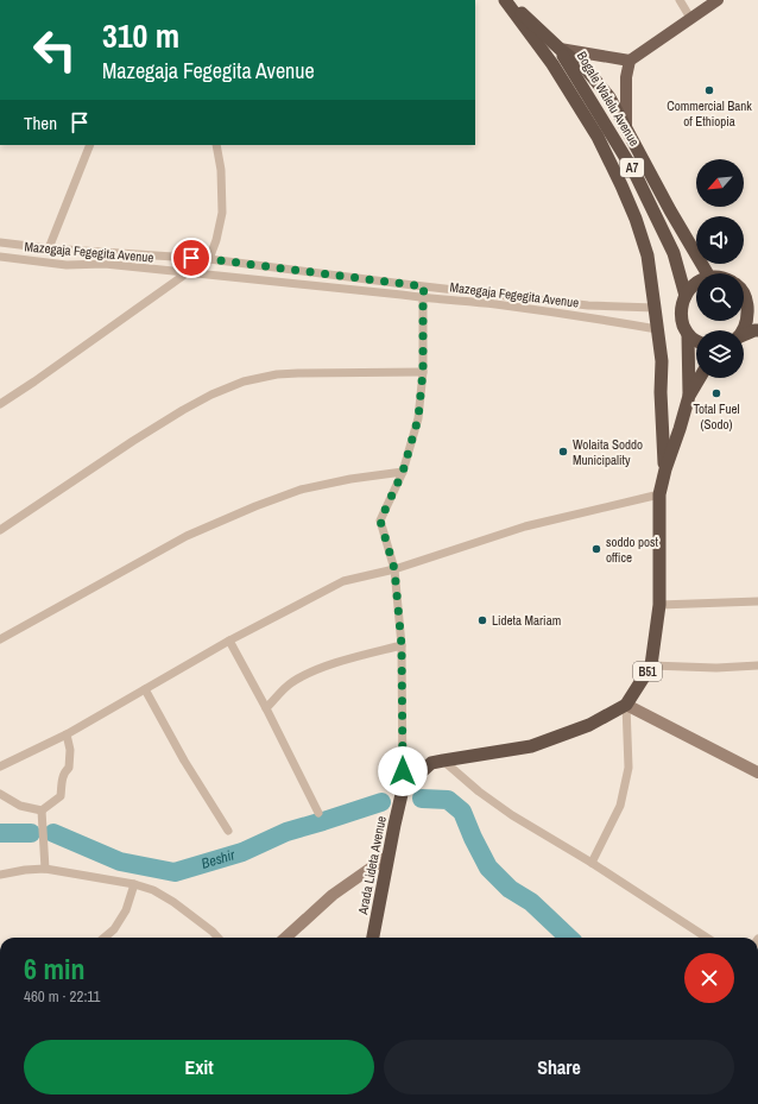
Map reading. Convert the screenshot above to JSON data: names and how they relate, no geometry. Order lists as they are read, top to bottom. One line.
{"streets":{"highway":["Bogale Walelu Avenue","A7","B51","Arada Lideta Avenue"],"street":["Mazegaja Fegegita Avenue"]},"crossings":[["Bogale Walelu Avenue","A7"],["A7","B51"]],"water":["Beshir"],"places":["Commercial Bank of Ethiopia","Total Fuel (Sodo)","Wolaita Soddo Municipality","soddo post office","Lideta Mariam"],"north":"bottom left","page":{"turn":["310 m","Mazegaja Fegegita Avenue"],"then":"Then","heading":["6 min","460 m · 22:11"],"buttons":["Exit","Share"]}}
